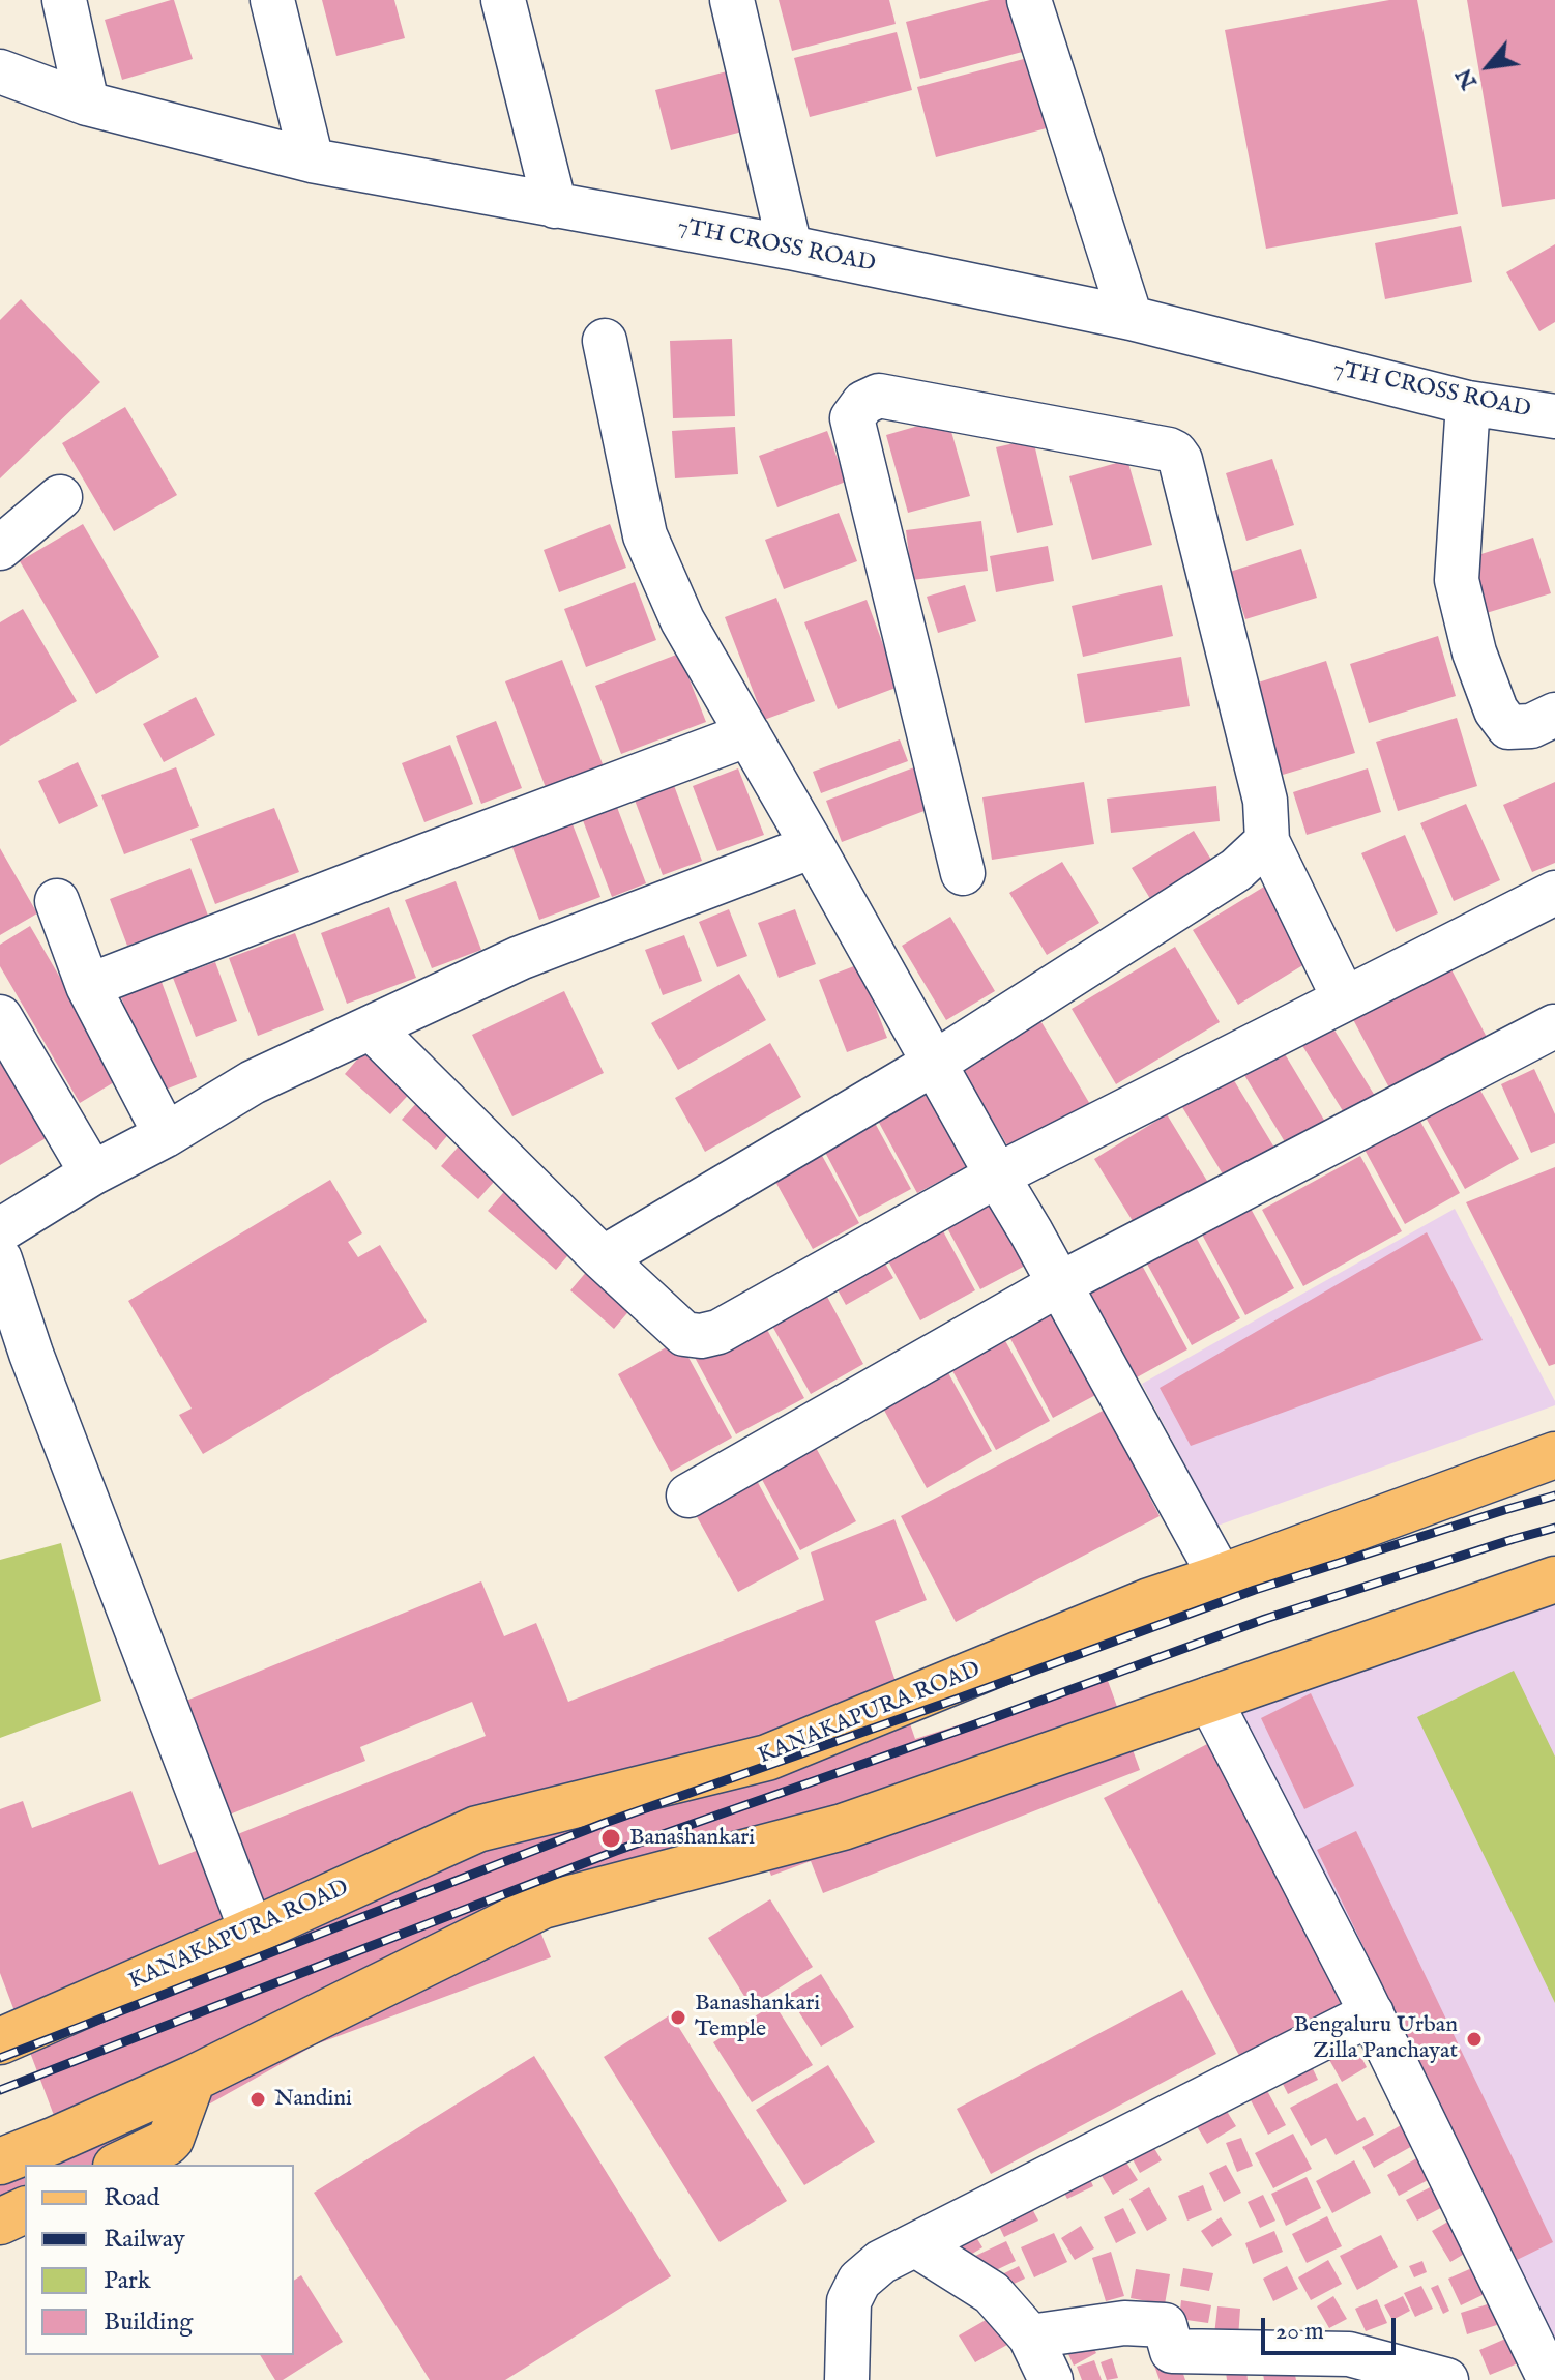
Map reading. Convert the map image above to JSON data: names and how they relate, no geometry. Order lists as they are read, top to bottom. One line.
{"streets":{"main road":["KANAKAPURA ROAD"],"street":["7TH CROSS ROAD"]},"places":["Banashankari","Banashankari Temple","Bengaluru Urban Zilla Panchayat","Nandini"],"legend":["Road","Railway","Park","Building"],"scale_bar":"20 m","north":"bottom left"}
